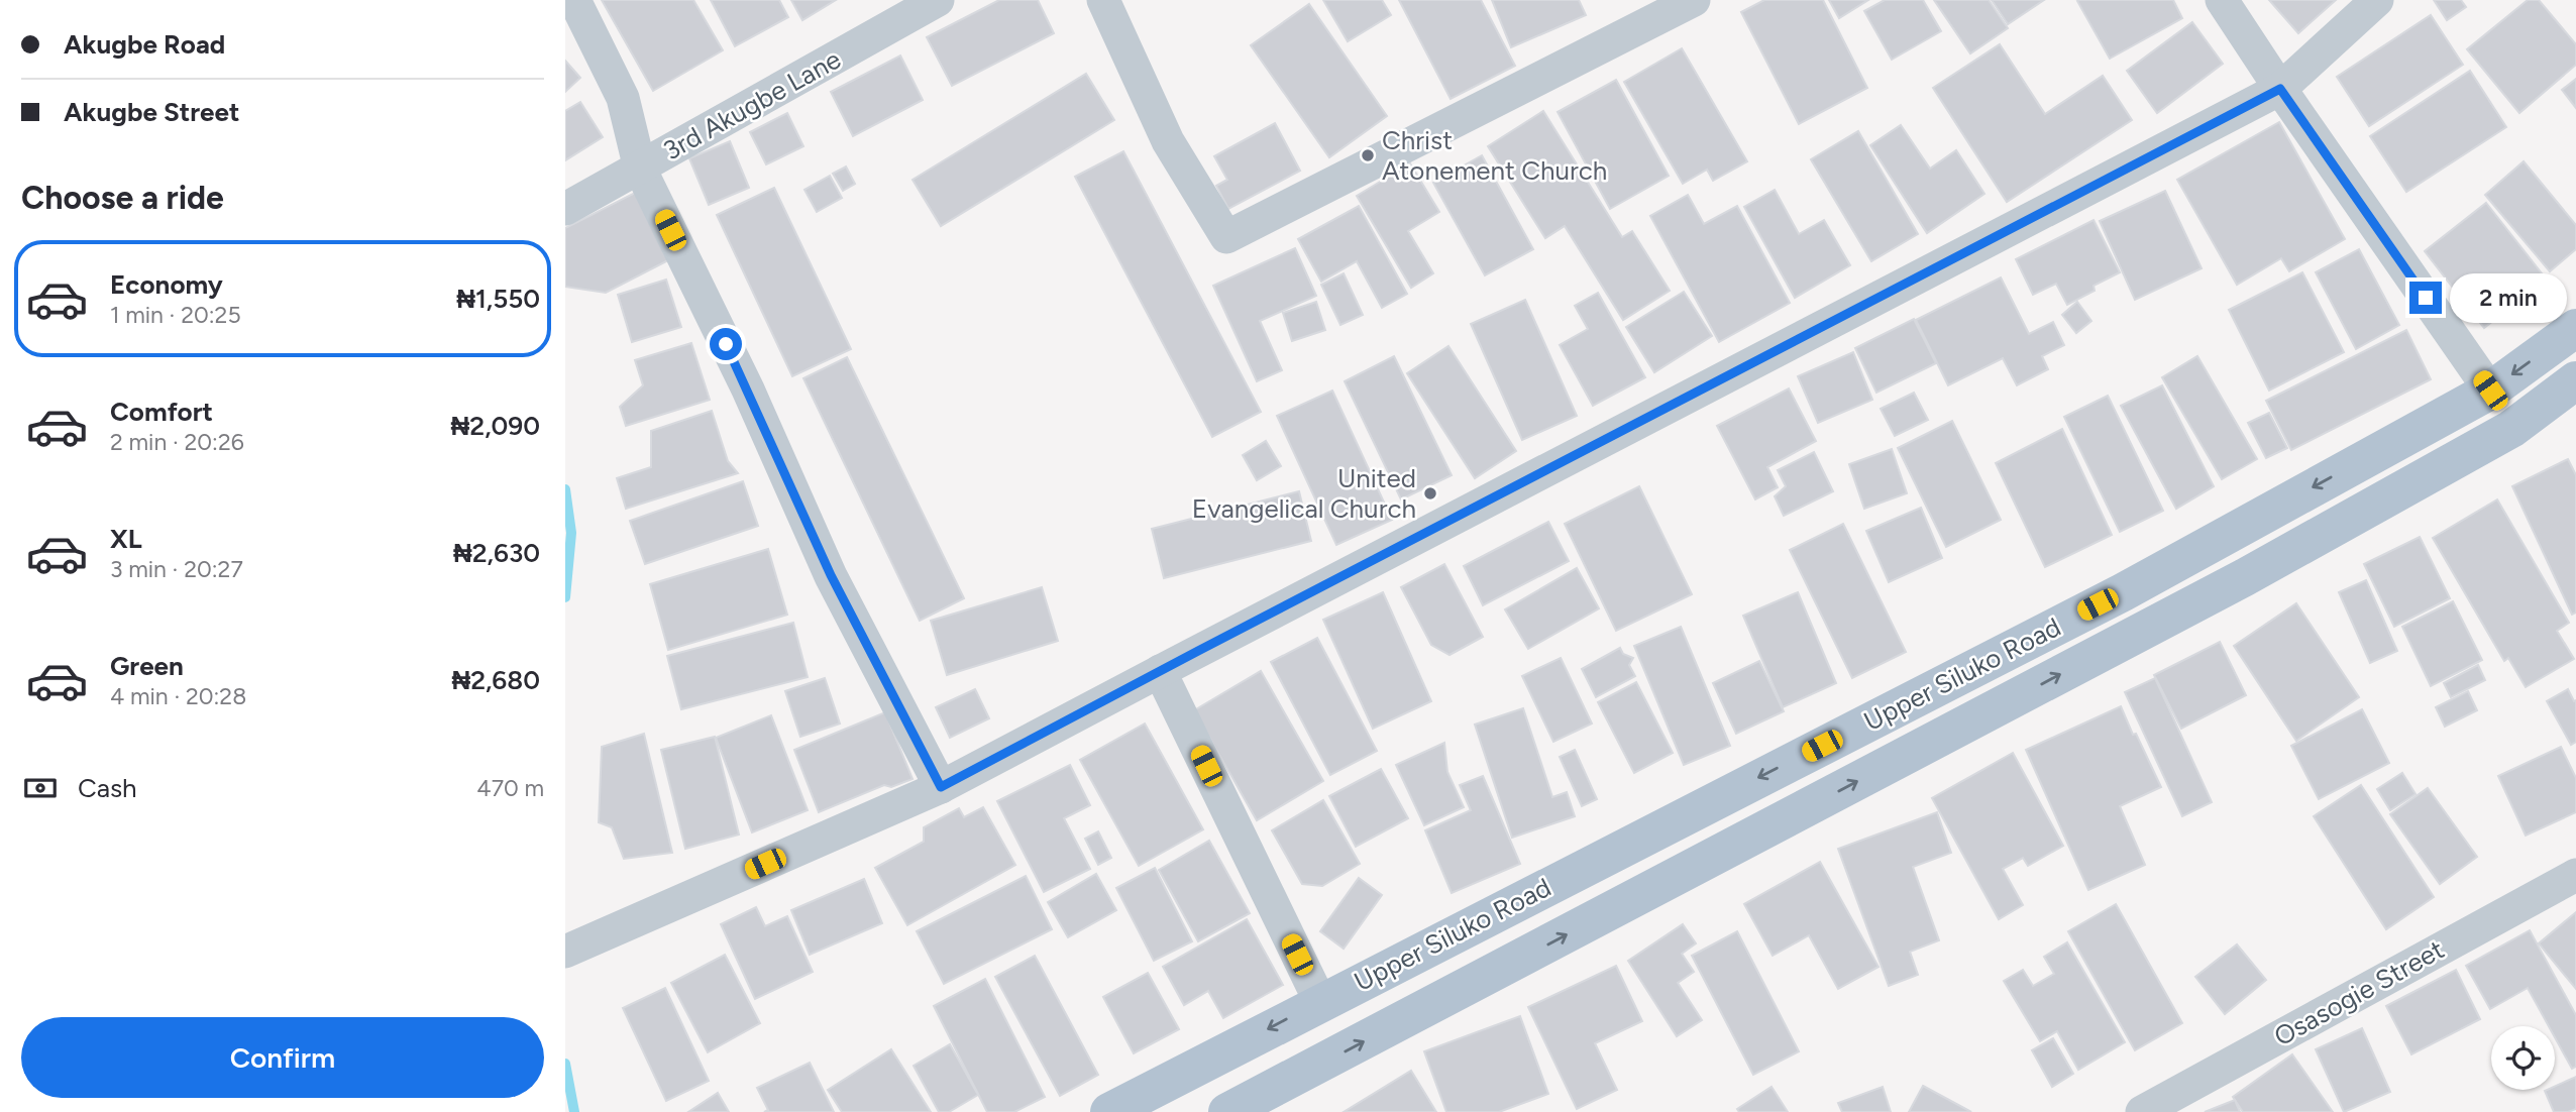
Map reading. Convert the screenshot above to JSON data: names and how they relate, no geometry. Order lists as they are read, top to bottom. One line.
{"streets":{"main road":["Upper Siluko Road"],"street":["3rd Akugbe Lane","Osasogie Street"]},"places":["Christ Atonement Church","United Evangelical Church"],"page":{"banner":["Akugbe Road","Akugbe Street"],"heading":"Choose a ride","list":[{"name":"Economy","note":"1 min · 20:25","value":"₦1,550"},{"name":"Comfort","note":"2 min · 20:26","value":"₦2,090"},{"name":"XL","note":"3 min · 20:27","value":"₦2,630"},{"name":"Green","note":"4 min · 20:28","value":"₦2,680"}],"bubble":"2 min","pay":["Cash","470 m"],"buttons":"Confirm"}}
